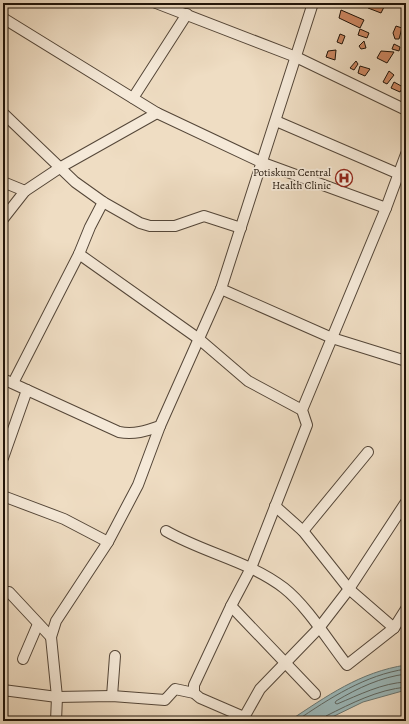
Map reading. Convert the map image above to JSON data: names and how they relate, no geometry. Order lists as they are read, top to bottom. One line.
{"places":{"hospital":["Potiskum Central Health Clinic"]}}
